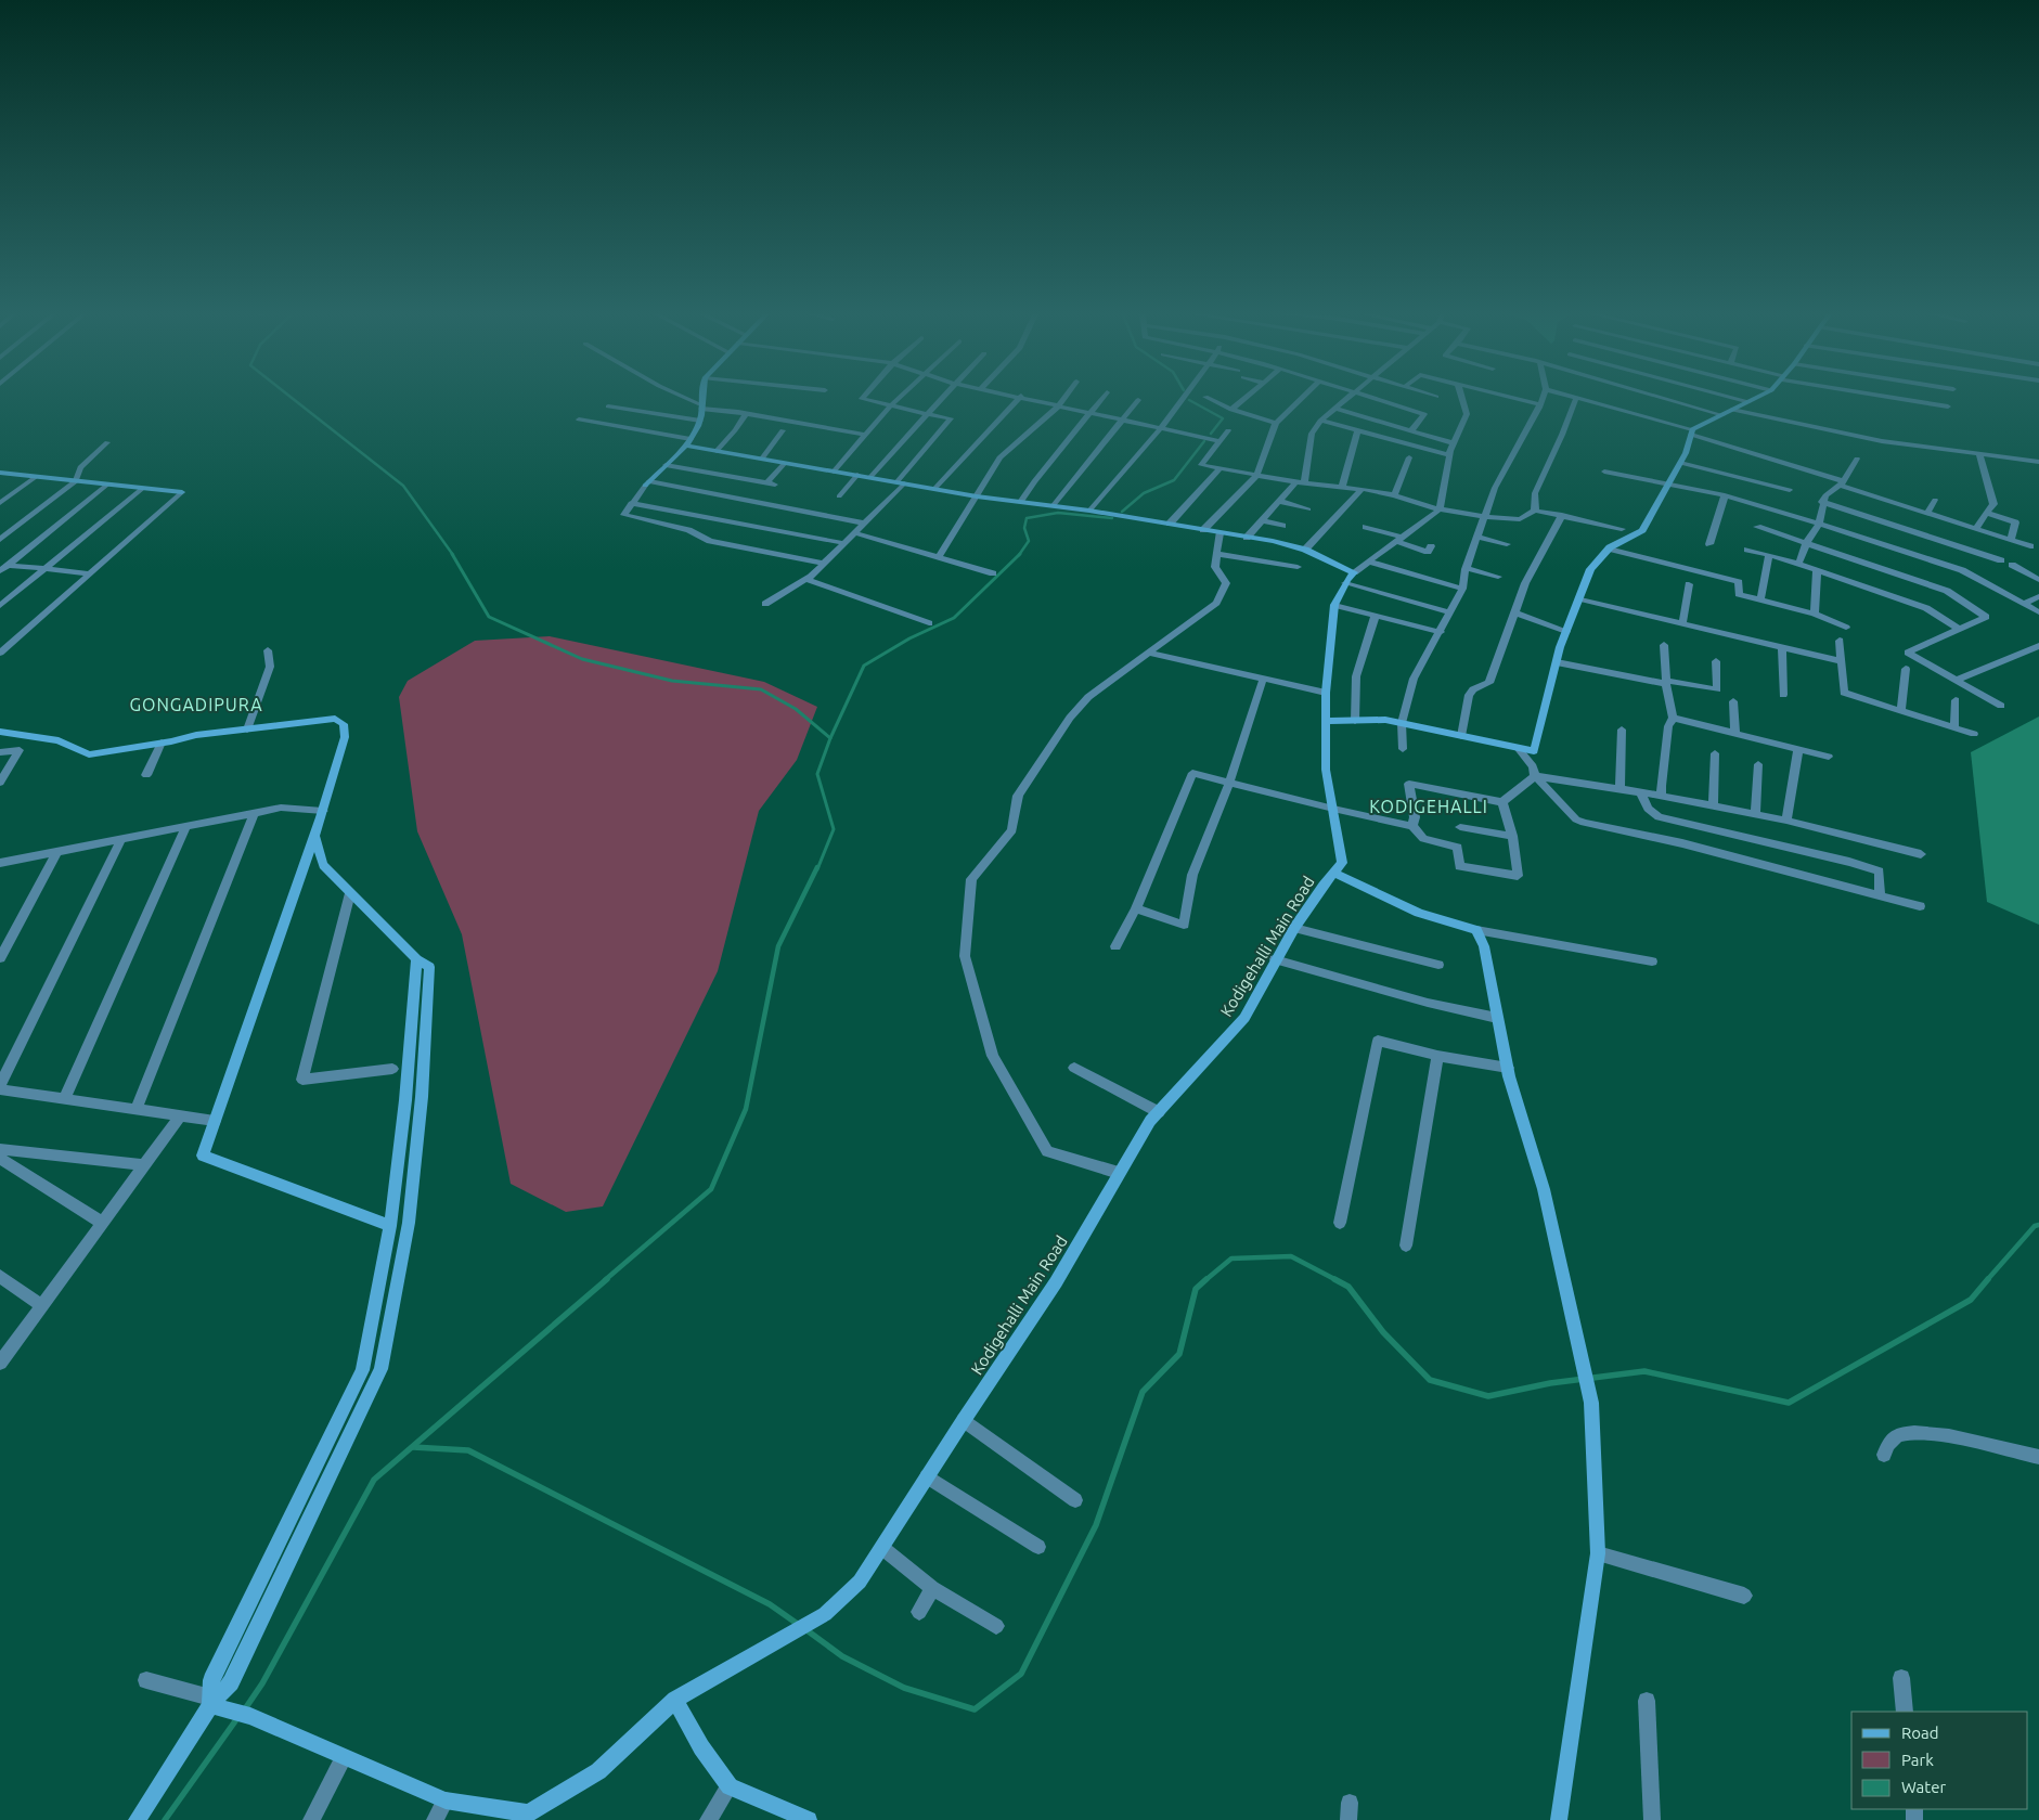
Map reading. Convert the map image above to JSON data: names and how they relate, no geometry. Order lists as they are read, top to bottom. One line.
{"streets":{"street":["Kodigehalli Main Road"]},"districts":["GONGADIPURA","KODIGEHALLI"],"legend":["Road","Park","Water"]}
